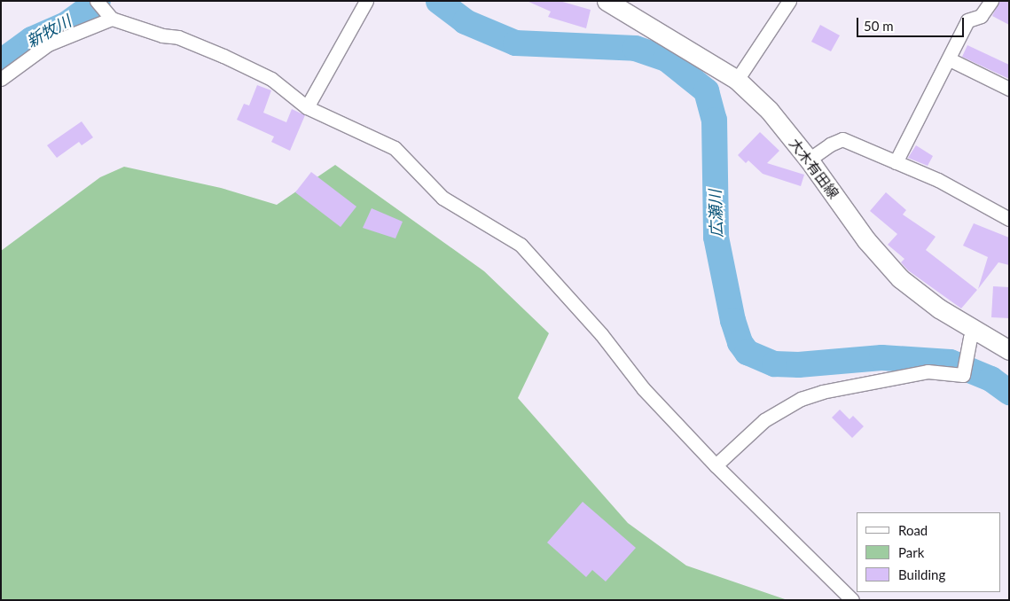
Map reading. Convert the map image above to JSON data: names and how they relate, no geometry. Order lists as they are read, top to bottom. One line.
{"streets":{"main road":["大木有田線"]},"water":["新牧川","広瀬川"],"legend":["Road","Park","Building"],"scale_bar":"50 m"}
